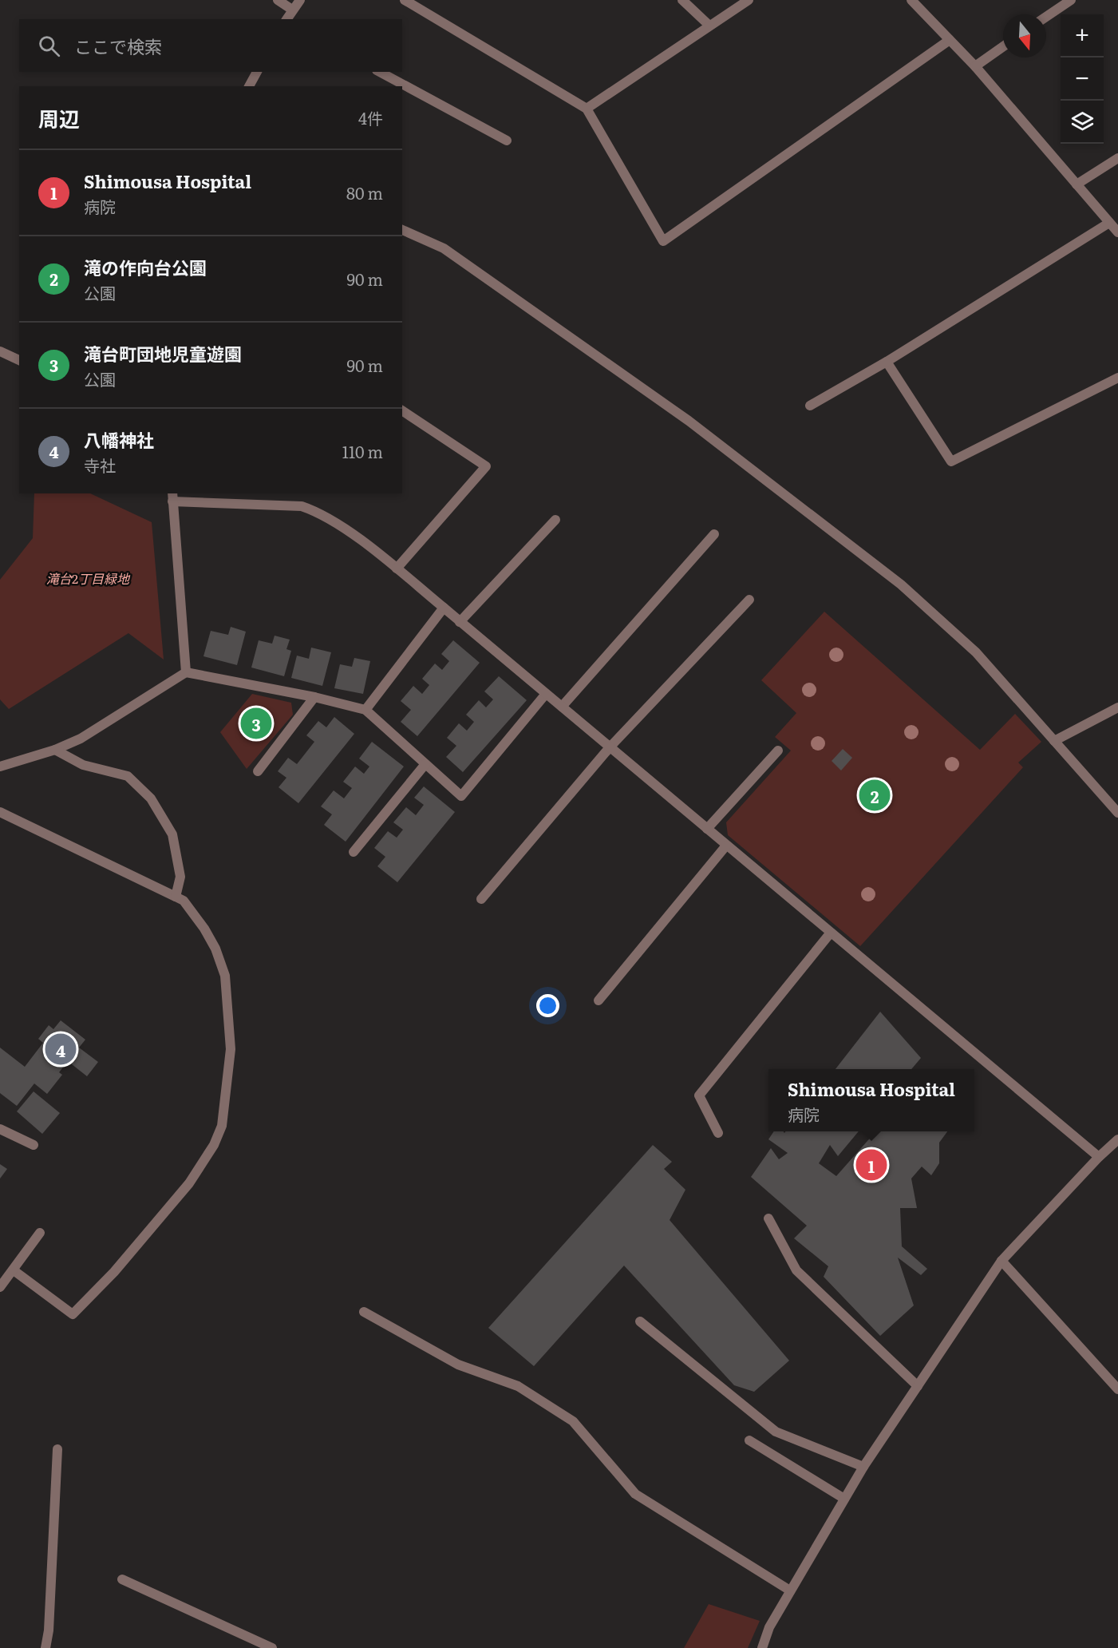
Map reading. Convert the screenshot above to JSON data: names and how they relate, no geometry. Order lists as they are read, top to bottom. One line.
{"parks":["滝台2丁目緑地"],"north":"bottom","page":{"map_buttons":["+","−"],"search":"ここで検索","heading":["周辺","4件"],"list":[{"mark":"1","name":"Shimousa Hospital","note":"病院","value":"80 m"},{"mark":"2","name":"滝の作向台公園","note":"公園","value":"90 m"},{"mark":"3","name":"滝台町団地児童遊園","note":"公園","value":"90 m"},{"mark":"4","name":"八幡神社","note":"寺社","value":"110 m"}],"pins":["3","2","4","1"],"popup":["Shimousa Hospital","病院"]}}
